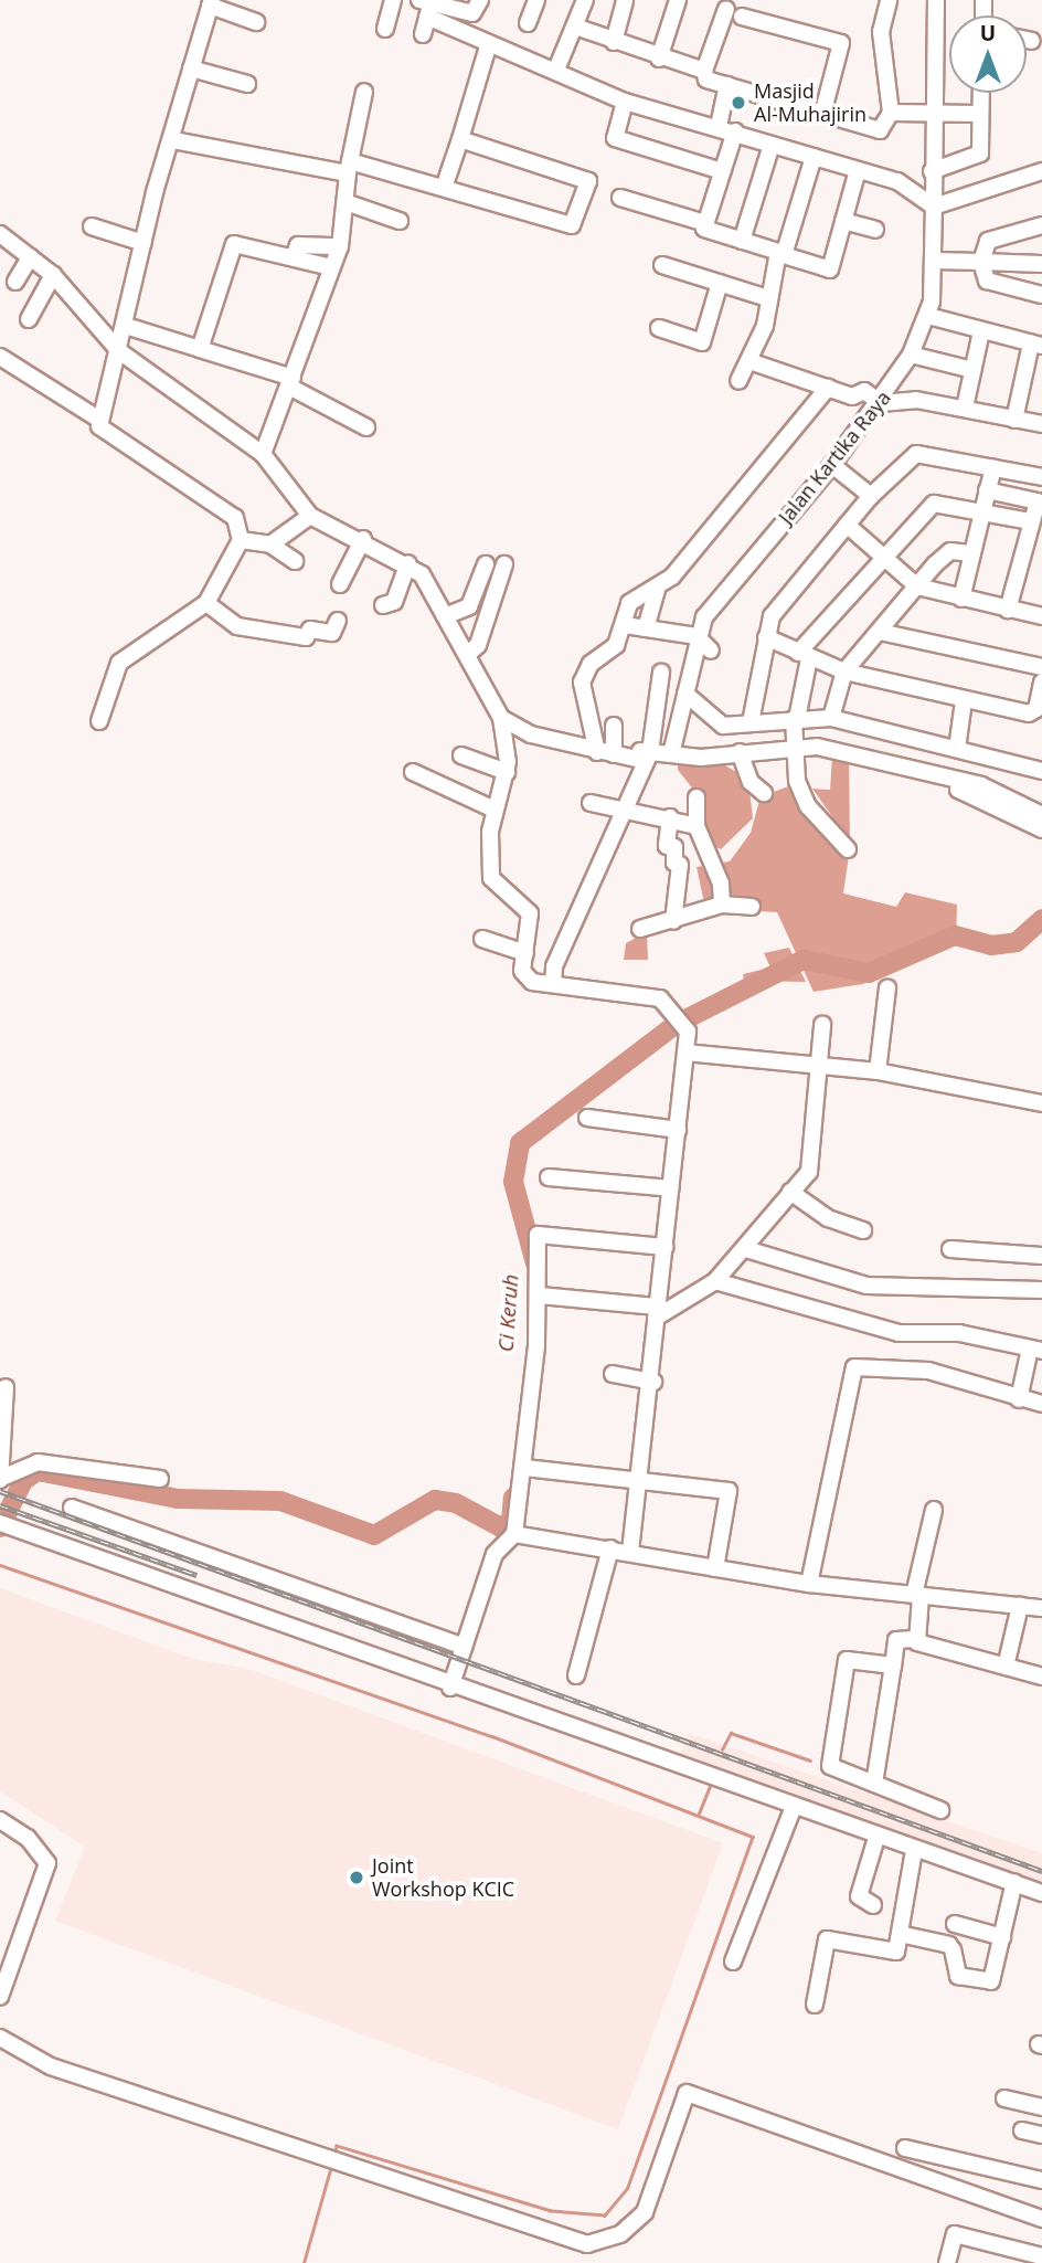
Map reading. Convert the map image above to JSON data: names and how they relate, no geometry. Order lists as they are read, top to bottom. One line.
{"streets":{"street":["Jalan Kartika Raya"]},"water":["Ci Keruh"],"places":["Masjid Al-Muhajirin","Joint Workshop KCIC"],"north":"top"}
